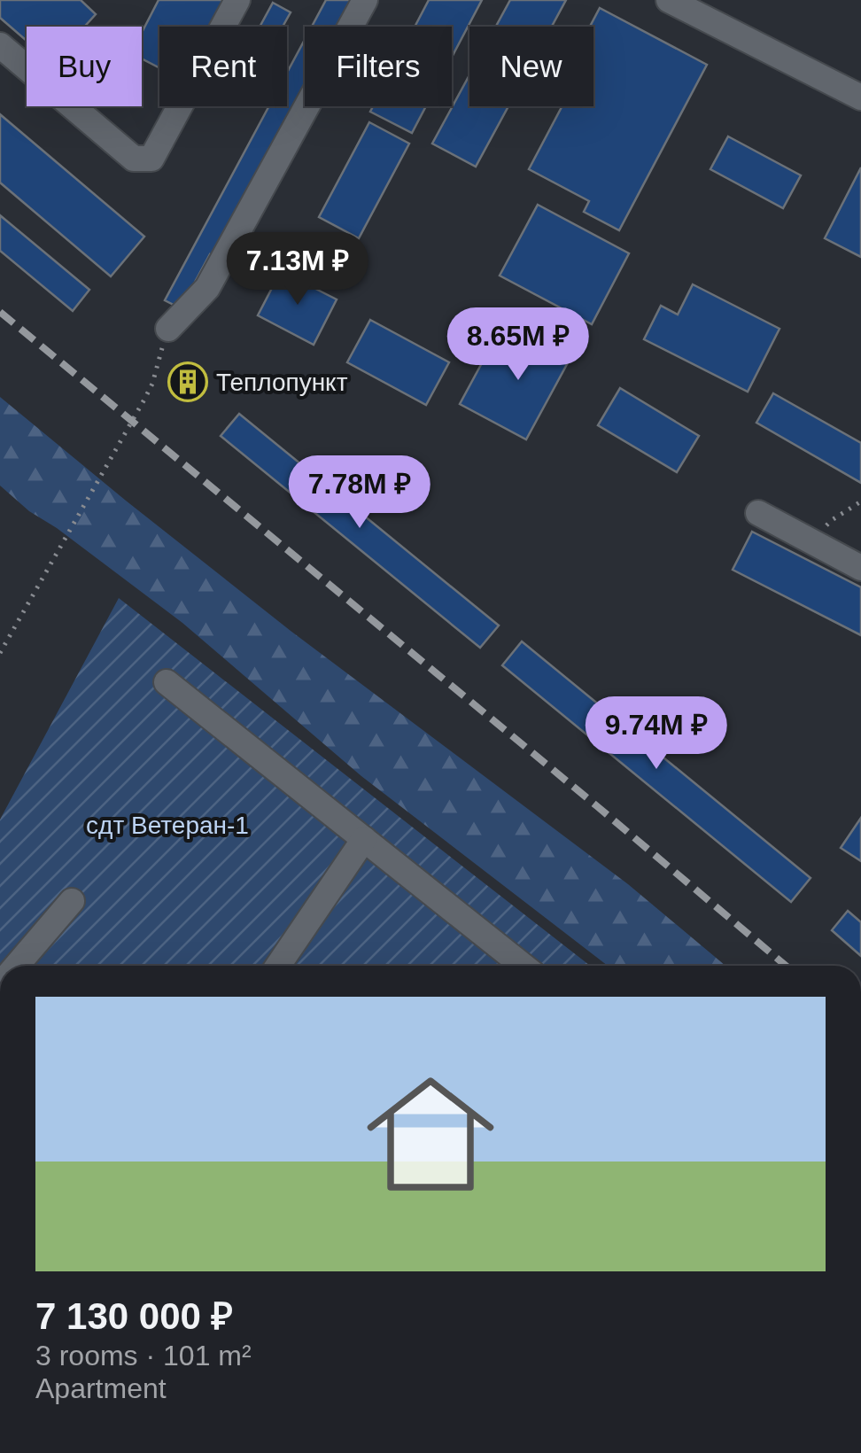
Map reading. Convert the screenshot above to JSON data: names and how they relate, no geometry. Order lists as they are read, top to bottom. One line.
{"parks":["сдт Ветеран-1"],"places":{"building":["Теплопункт"]},"page":{"chip":["Buy","Rent","Filters","New"],"price":["7.13M ₽","8.65M ₽","7.78M ₽","9.74M ₽"],"list":[{"name":"7 130 000 ₽","note":"3 rooms · 101 m² · Apartment"}]}}
